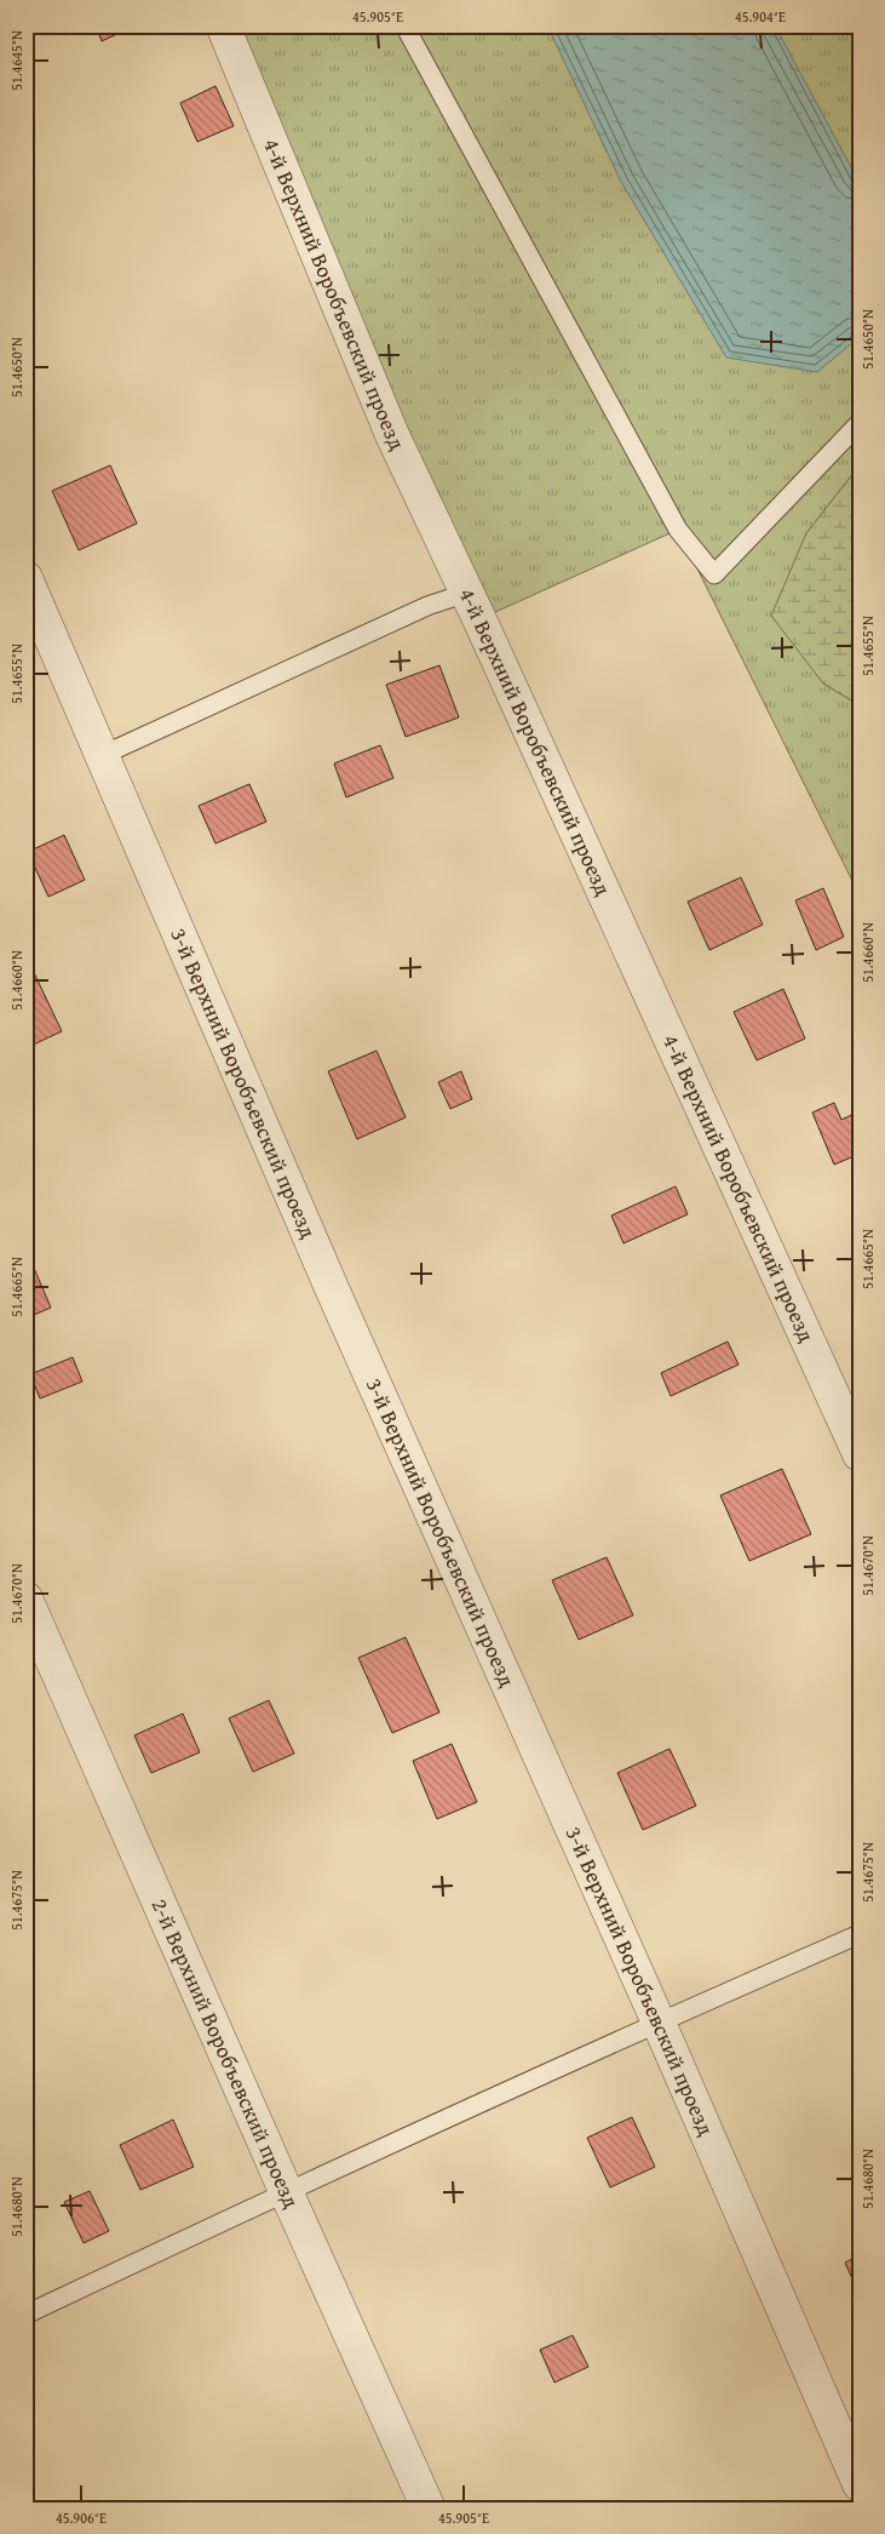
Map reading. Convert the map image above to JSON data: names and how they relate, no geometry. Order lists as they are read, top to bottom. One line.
{"streets":{"street":["4-й Верхний Воробъевский проезд","3-й Верхний Воробъевский проезд","2-й Верхний Воробъевский проезд"]},"coordinates":["45.905°E","45.904°E","51.4645°N","51.4650°N","51.4655°N","51.4660°N","51.4665°N","51.4670°N","51.4675°N","51.4680°N","45.906°E"]}
